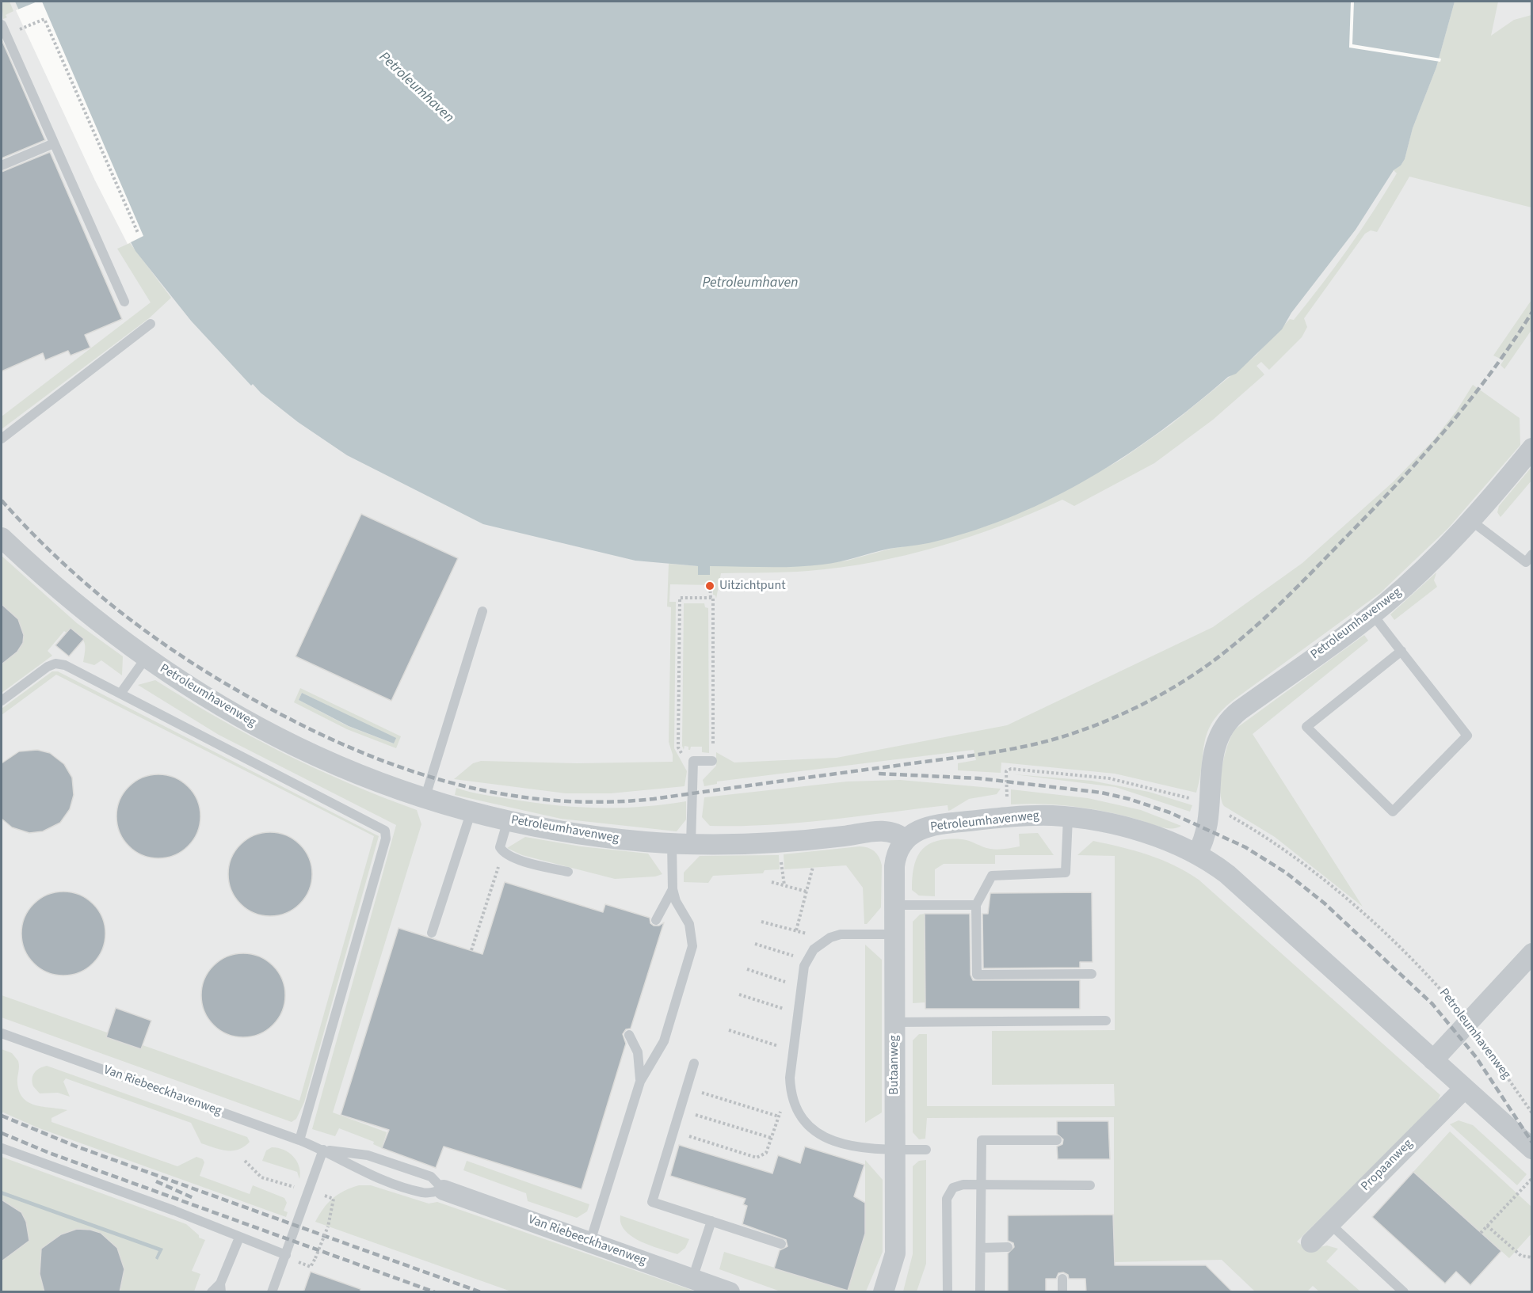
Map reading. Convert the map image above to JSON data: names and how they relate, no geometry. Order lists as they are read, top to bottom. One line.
{"streets":{"street":["Petroleumhavenweg","Butaanweg","Van Riebeeckhavenweg","Propaanweg"]},"crossings":[["Petroleumhavenweg","Butaanweg"],["Petroleumhavenweg","Propaanweg"]],"water":["Petroleumhaven"],"places":["Uitzichtpunt"]}
